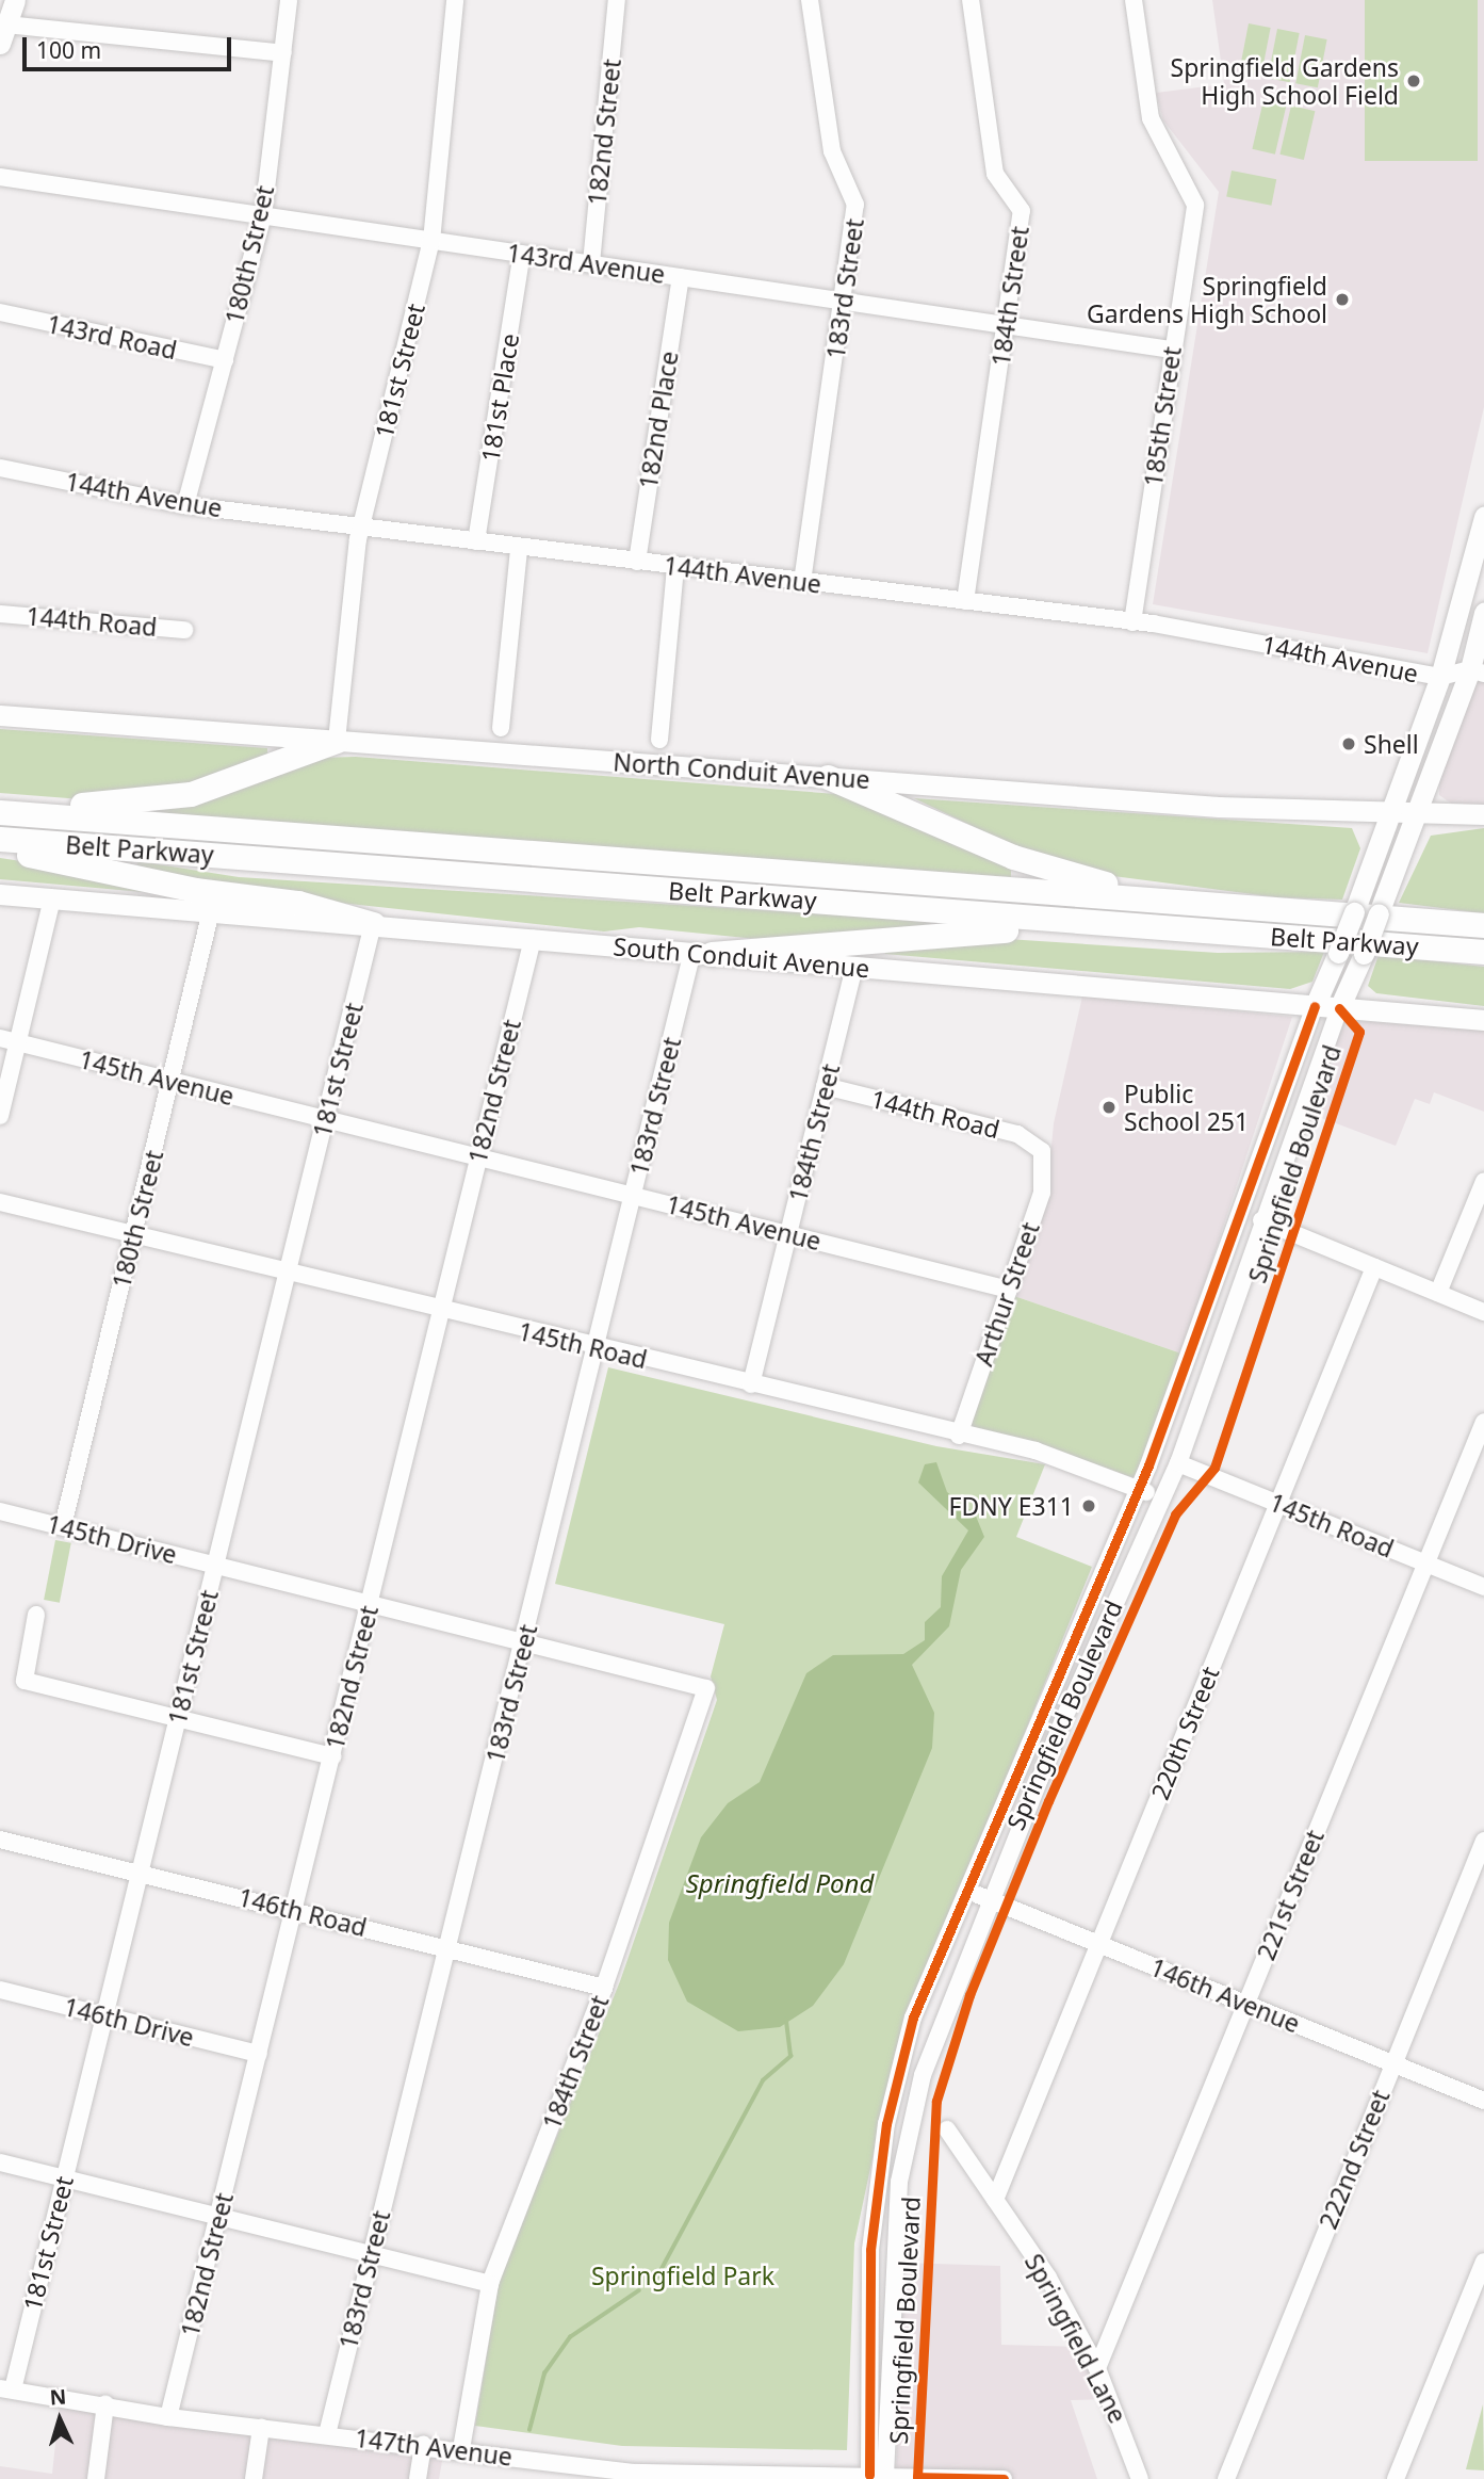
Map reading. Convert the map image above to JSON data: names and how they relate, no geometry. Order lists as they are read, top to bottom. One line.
{"streets":{"highway":["Belt Parkway"],"main road":["North Conduit Avenue","South Conduit Avenue","Springfield Boulevard"],"street":["182nd Street","180th Street","143rd Avenue","183rd Street","184th Street","143rd Road","181st Street","181st Place","185th Street","182nd Place","144th Avenue","144th Road","145th Avenue","Arthur Street","145th Road","145th Drive","220th Street","221st Street","146th Road","146th Avenue","146th Drive","222nd Street","Springfield Lane","147th Avenue"]},"crossings":[["182nd Street","143rd Avenue"],["182nd Street","South Conduit Avenue"],["182nd Street","145th Avenue"],["182nd Street","145th Road"],["182nd Street","145th Drive"],["182nd Street","146th Road"],["182nd Street","146th Drive"],["182nd Street","147th Avenue"],["180th Street","143rd Avenue"],["180th Street","143rd Road"],["180th Street","144th Avenue"],["180th Street","South Conduit Avenue"],["180th Street","145th Avenue"],["180th Street","145th Road"],["180th Street","145th Drive"],["143rd Avenue","183rd Street"],["143rd Avenue","184th Street"],["143rd Avenue","181st Street"],["143rd Avenue","181st Place"],["143rd Avenue","185th Street"],["143rd Avenue","182nd Place"],["183rd Street","144th Avenue"],["183rd Street","South Conduit Avenue"],["183rd Street","145th Avenue"],["183rd Street","145th Road"],["183rd Street","145th Drive"],["183rd Street","146th Road"],["183rd Street","147th Avenue"],["184th Street","144th Avenue"],["184th Street","144th Road"],["184th Street","South Conduit Avenue"],["184th Street","145th Avenue"],["184th Street","145th Road"],["184th Street","145th Drive"],["184th Street","146th Road"],["184th Street","147th Avenue"],["181st Street","144th Avenue"],["181st Street","North Conduit Avenue"],["181st Street","South Conduit Avenue"],["181st Street","145th Avenue"],["181st Street","145th Road"],["181st Street","145th Drive"],["181st Street","146th Road"],["181st Street","146th Drive"],["181st Street","147th Avenue"],["181st Place","144th Avenue"],["185th Street","144th Avenue"],["182nd Place","144th Avenue"],["144th Avenue","Springfield Boulevard"],["144th Road","Arthur Street"],["North Conduit Avenue","Springfield Boulevard"],["South Conduit Avenue","Springfield Boulevard"],["145th Avenue","Arthur Street"],["Springfield Boulevard","145th Road"],["Springfield Boulevard","146th Avenue"],["Springfield Boulevard","147th Avenue"],["Arthur Street","145th Road"],["145th Road","220th Street"],["145th Road","221st Street"],["220th Street","146th Avenue"],["220th Street","Springfield Lane"],["221st Street","146th Avenue"],["221st Street","Springfield Lane"],["146th Avenue","222nd Street"]],"water":["Springfield Pond"],"parks":["Springfield Park"],"places":["Springfield Gardens High School Field","Springfield Gardens High School","Shell","Public School 251","FDNY E311"],"scale_bar":"100 m","north":"top"}
